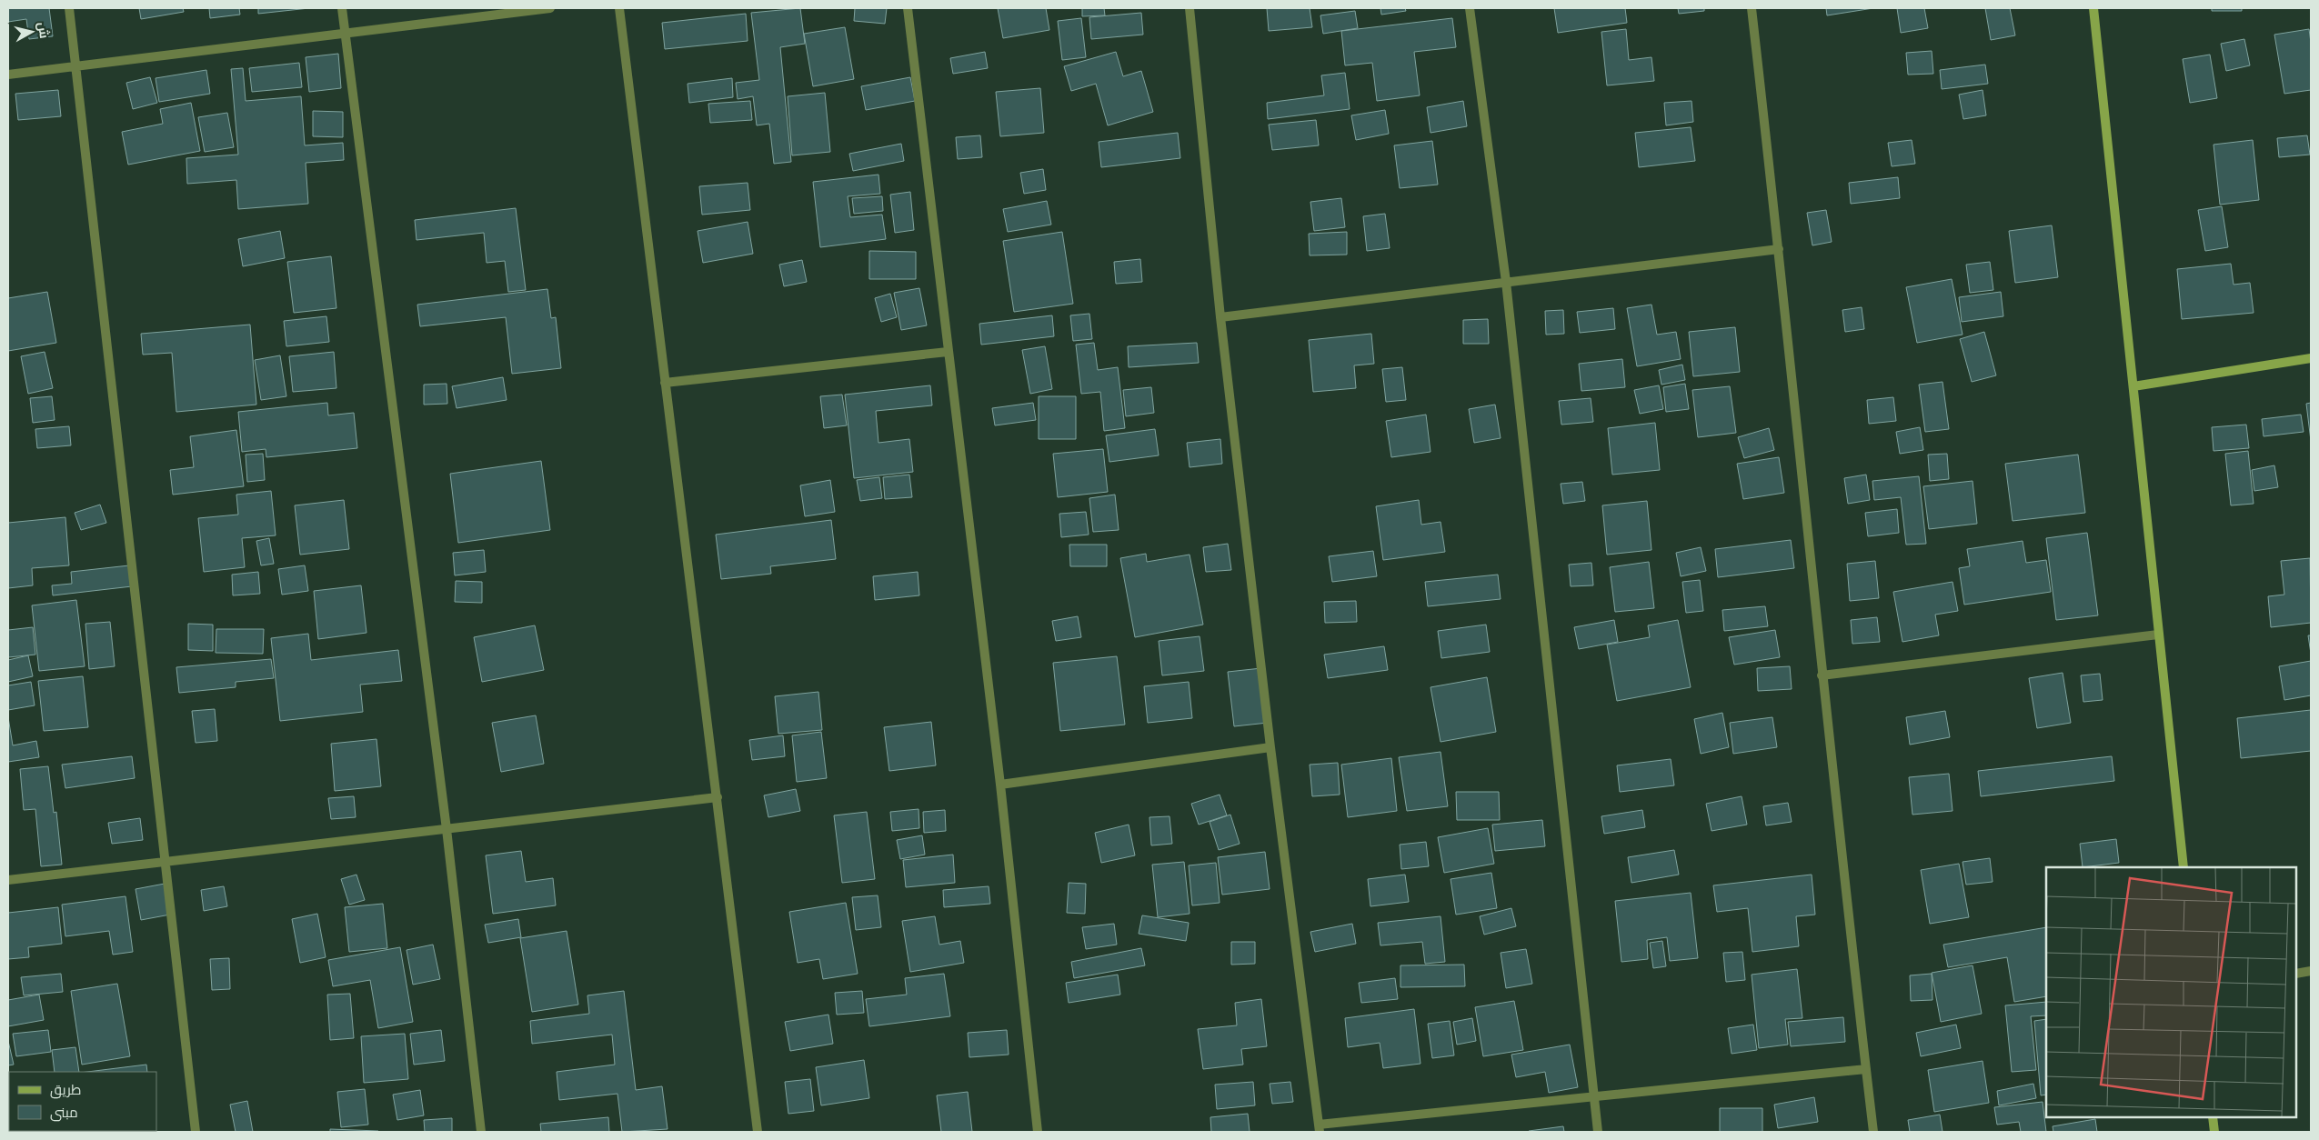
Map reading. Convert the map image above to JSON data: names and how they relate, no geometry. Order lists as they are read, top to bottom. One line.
{"legend":["طريق","مبنى"],"north":"right"}
